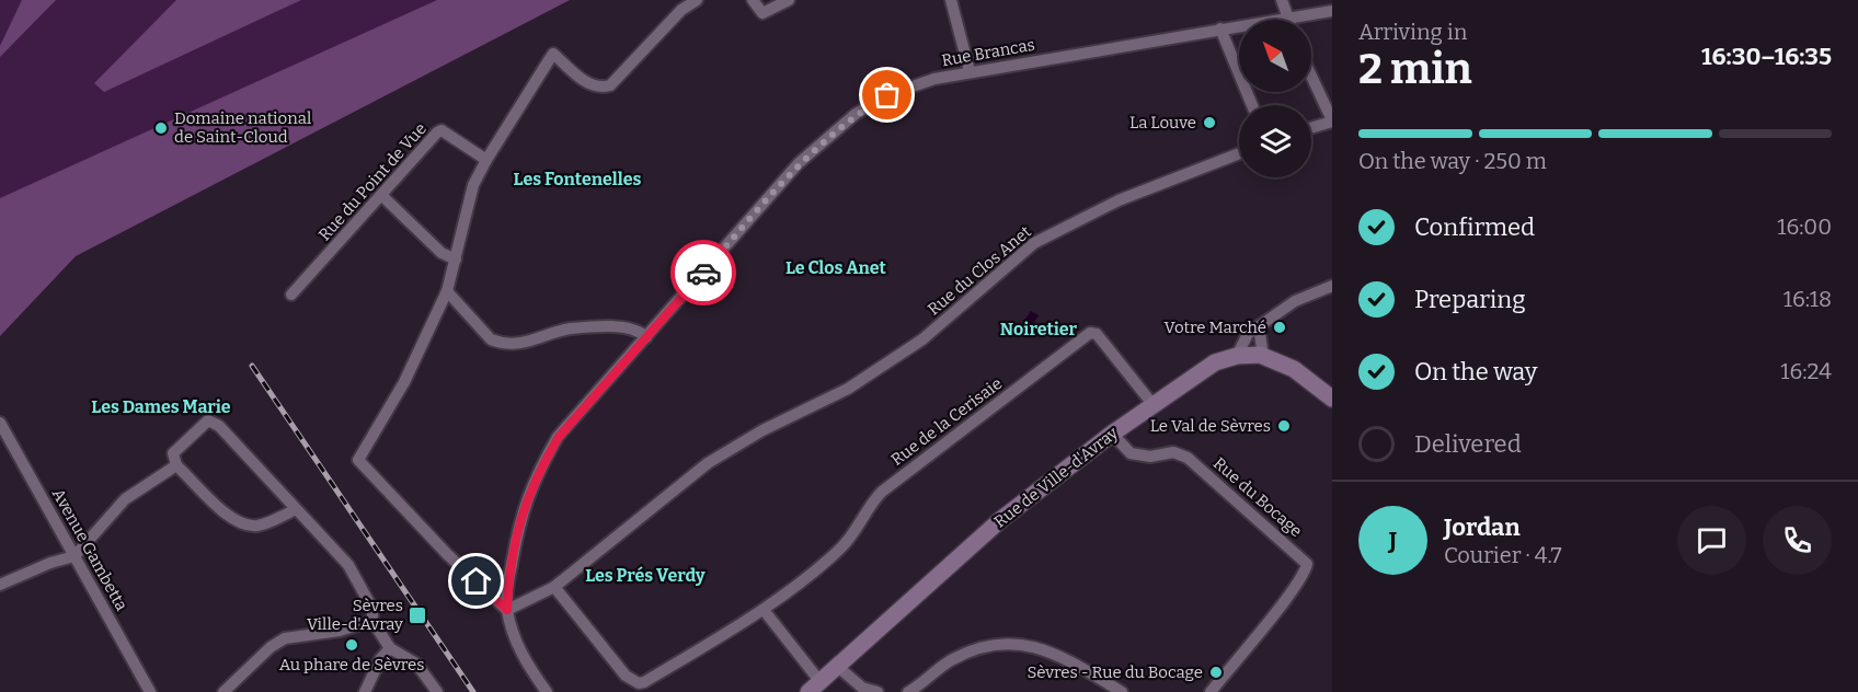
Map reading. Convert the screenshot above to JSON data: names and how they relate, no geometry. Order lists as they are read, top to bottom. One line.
{"streets":{"main road":["Rue de Ville-d'Avray"],"street":["Rue Brancas","Rue du Point de Vue","Rue du Clos Anet","Rue de la Cerisaie","Rue du Bocage","Avenue Gambetta"]},"crossings":[["Rue Brancas","Rue du Clos Anet"],["Rue de la Cerisaie","Rue de Ville-d'Avray"],["Rue de Ville-d'Avray","Rue du Bocage"]],"districts":["Les Fontenelles","Le Clos Anet","Noiretier","Les Dames Marie","Les Prés Verdy"],"places":{"other":["La Louve","Domaine national de Saint-Cloud","Votre Marché","Le Val de Sèvres","Au phare de Sèvres","Sèvres - Rue du Bocage"],"transit":["Sèvres Ville-d'Avray"]},"north":"top left","page":{"heading":["2 min","Arriving in","16:30–16:35"],"panel":["Jordan","Courier · 4.7"],"bar":"On the way · 250 m","list":[["Confirmed","16:00"],["Preparing","16:18"],["On the way","16:24"],"Delivered"],"round":"J"}}
